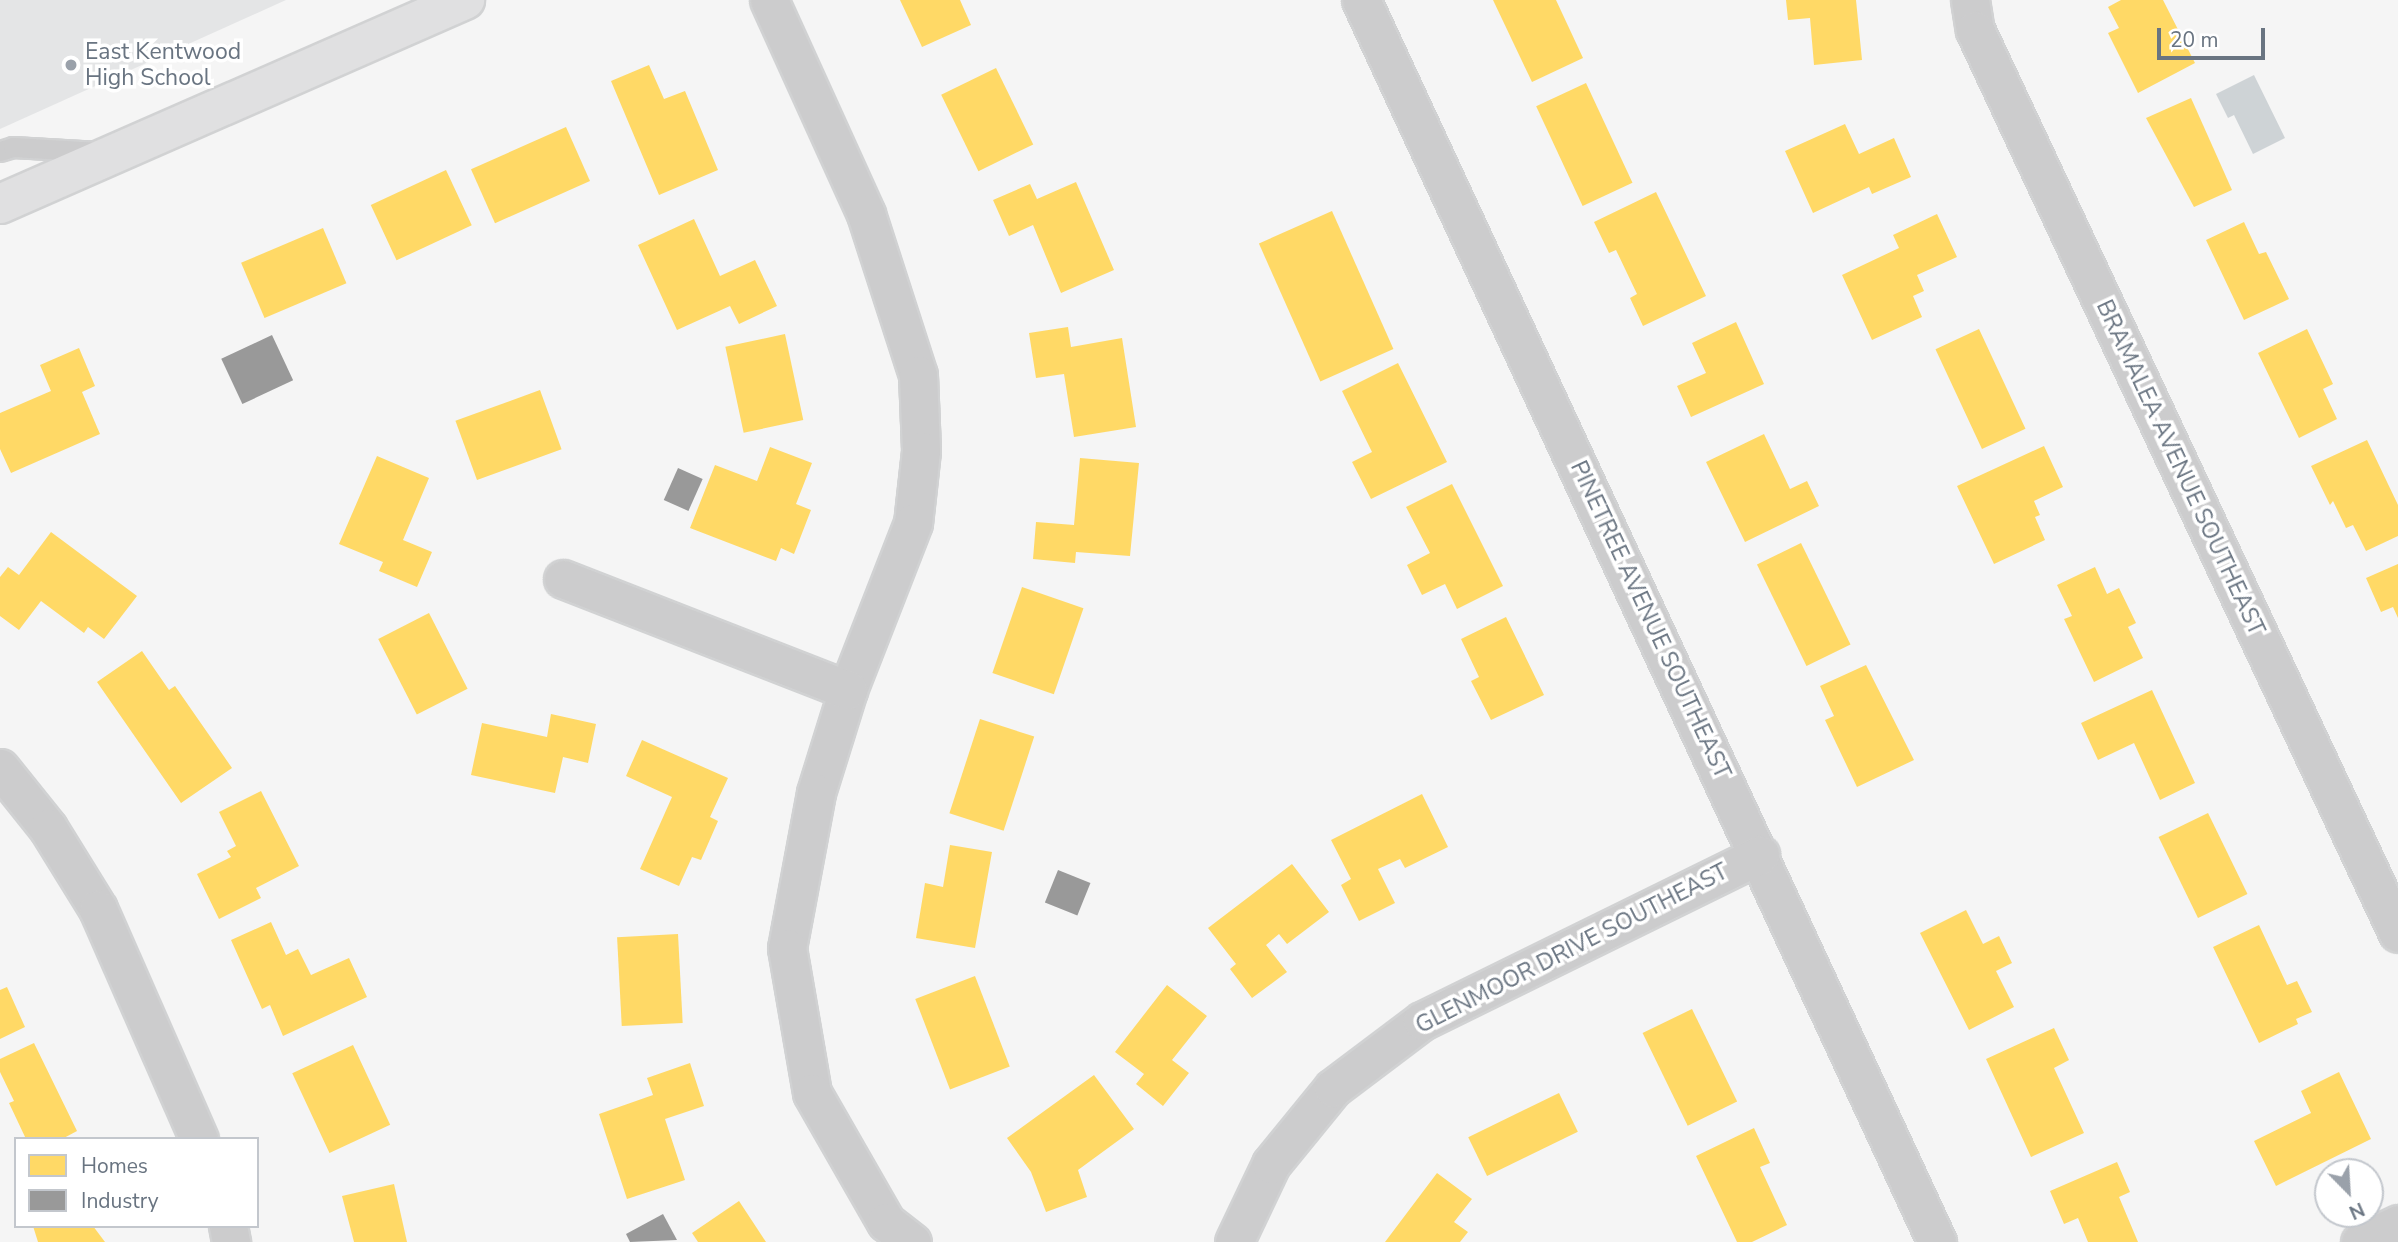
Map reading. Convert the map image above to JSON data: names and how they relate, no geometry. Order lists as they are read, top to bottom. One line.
{"streets":{"street":["BRAMALEA AVENUE SOUTHEAST","PINETREE AVENUE SOUTHEAST","GLENMOOR DRIVE SOUTHEAST"]},"crossings":[["PINETREE AVENUE SOUTHEAST","GLENMOOR DRIVE SOUTHEAST"]],"places":["East Kentwood High School"],"legend":["Homes","Industry"],"scale_bar":"20 m","north":"bottom right"}
